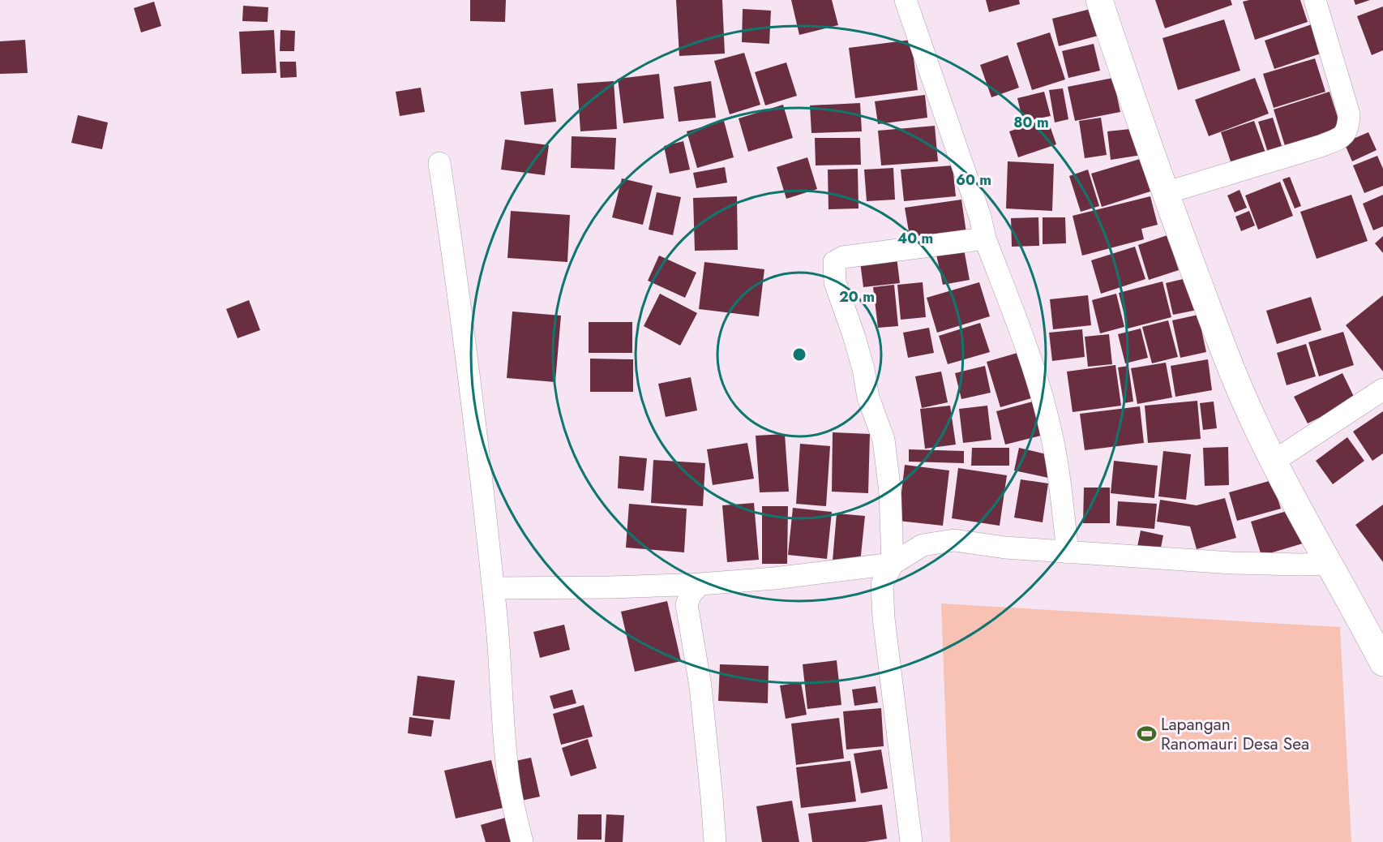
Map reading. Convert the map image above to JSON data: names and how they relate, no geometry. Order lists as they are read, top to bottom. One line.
{"places":{"sports":["Lapangan Ranomauri Desa Sea"]},"rings":["80 m","60 m","40 m","20 m"]}
